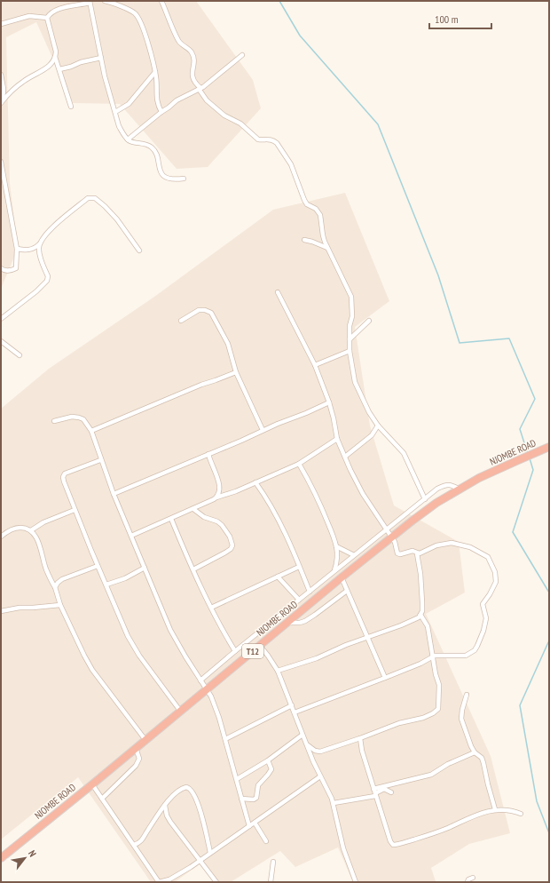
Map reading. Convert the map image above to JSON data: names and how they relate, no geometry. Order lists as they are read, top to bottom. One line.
{"streets":{"highway":["NJOMBE ROAD","T12"]},"scale_bar":"100 m","north":"top right"}
